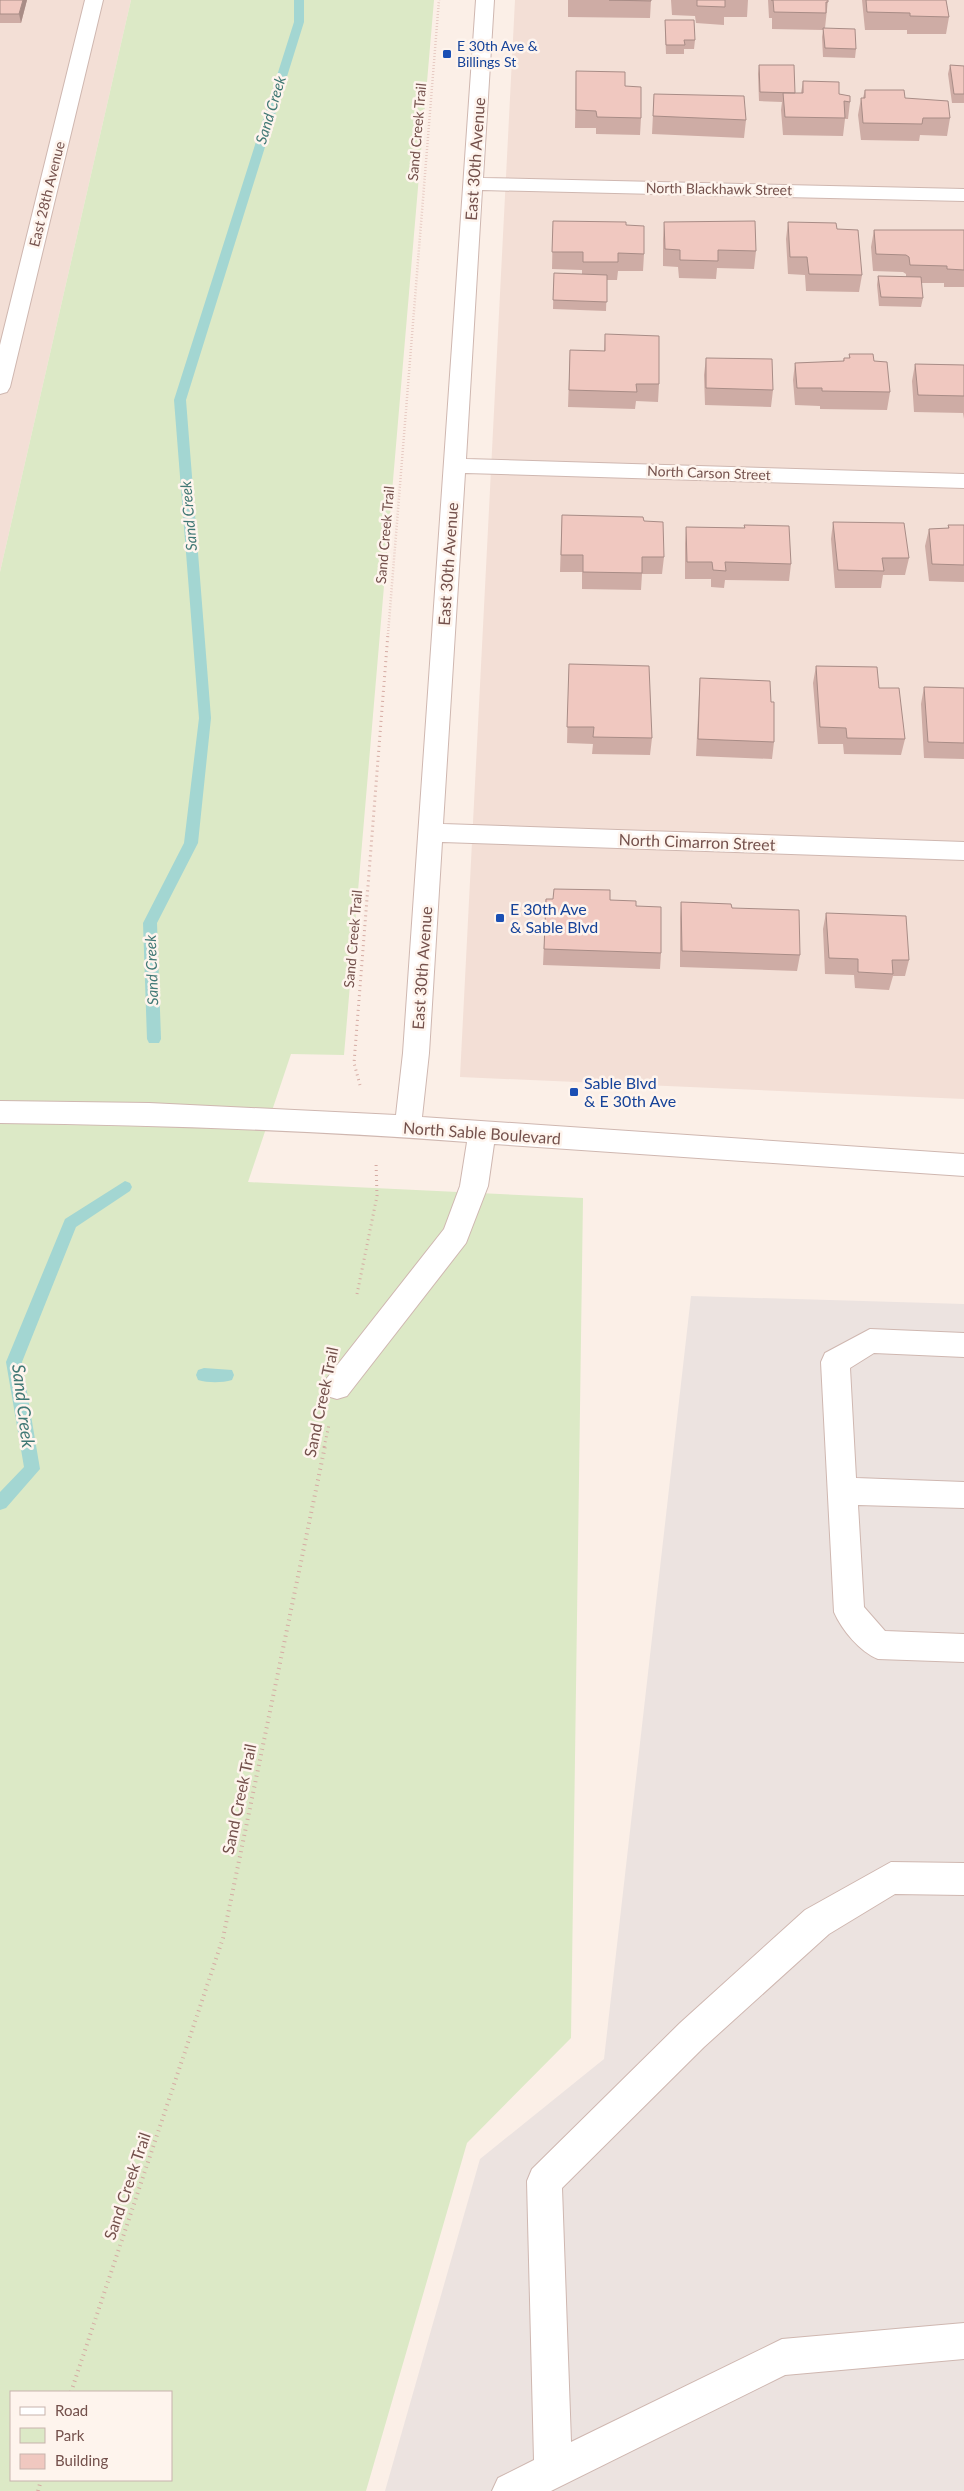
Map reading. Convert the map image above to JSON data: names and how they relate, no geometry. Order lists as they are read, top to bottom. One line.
{"streets":{"street":["East 30th Avenue","North Blackhawk Street","East 28th Avenue","North Carson Street","North Cimarron Street","North Sable Boulevard"],"path":["Sand Creek Trail"]},"crossings":[["East 30th Avenue","North Blackhawk Street"],["East 30th Avenue","North Carson Street"],["East 30th Avenue","North Cimarron Street"],["East 30th Avenue","North Sable Boulevard"]],"water":["Sand Creek"],"places":{"transit":["E 30th Ave & Billings St","E 30th Ave & Sable Blvd","Sable Blvd & E 30th Ave"]},"legend":["Road","Park","Building"]}
